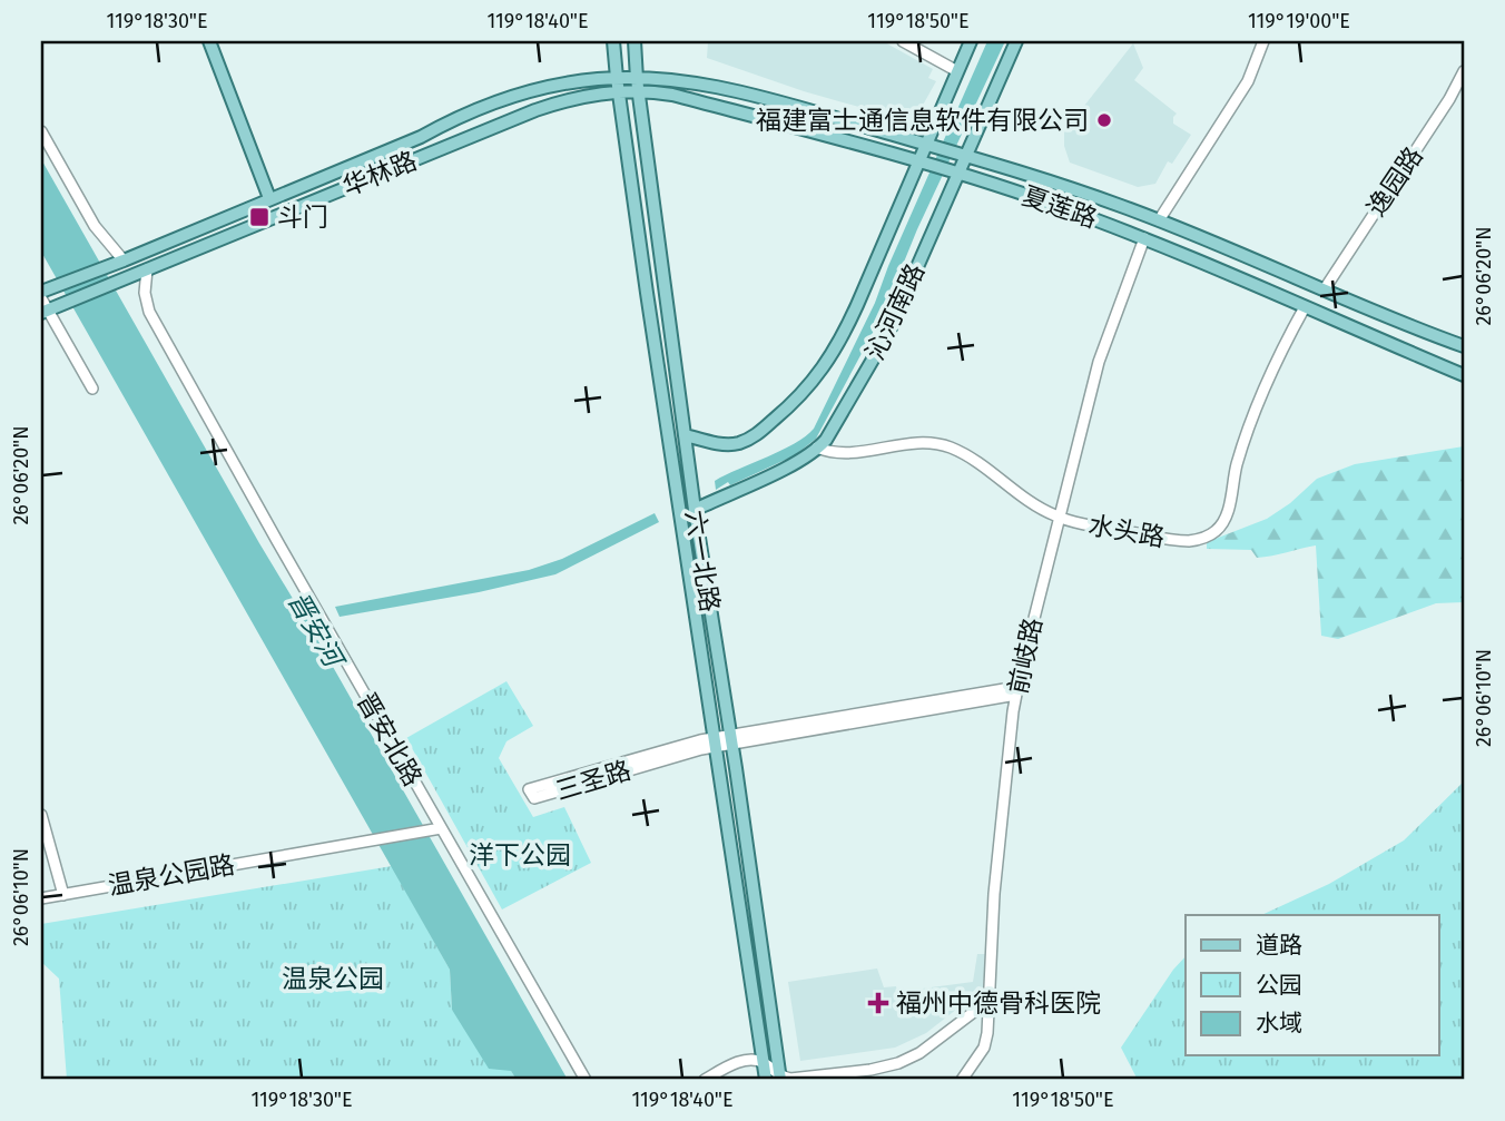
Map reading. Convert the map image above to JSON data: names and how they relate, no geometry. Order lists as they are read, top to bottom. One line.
{"streets":{"main road":["华林路","夏莲路","沁河南路","六一北路"],"street":["逸园路","水头路","前岐路","晋安北路","三圣路","温泉公园路"]},"crossings":[["华林路","夏莲路"],["华林路","六一北路"],["华林路","晋安北路"],["逸园路","夏莲路"],["夏莲路","沁河南路"],["夏莲路","水头路"],["夏莲路","六一北路"],["夏莲路","前岐路"],["沁河南路","水头路"],["沁河南路","六一北路"],["水头路","前岐路"],["六一北路","三圣路"],["前岐路","三圣路"],["晋安北路","温泉公园路"]],"water":["晋安河"],"parks":["洋下公园","温泉公园"],"places":{"other":["福建富士通信息软件有限公司"],"transit":["斗门"],"health":["福州中德骨科医院"]},"legend":["道路","公园","水域"],"coordinates":["119°18'30\"E","119°18'40\"E","119°18'50\"E","119°19'00\"E","26°06'20\"N","26°06'10\"N"]}
